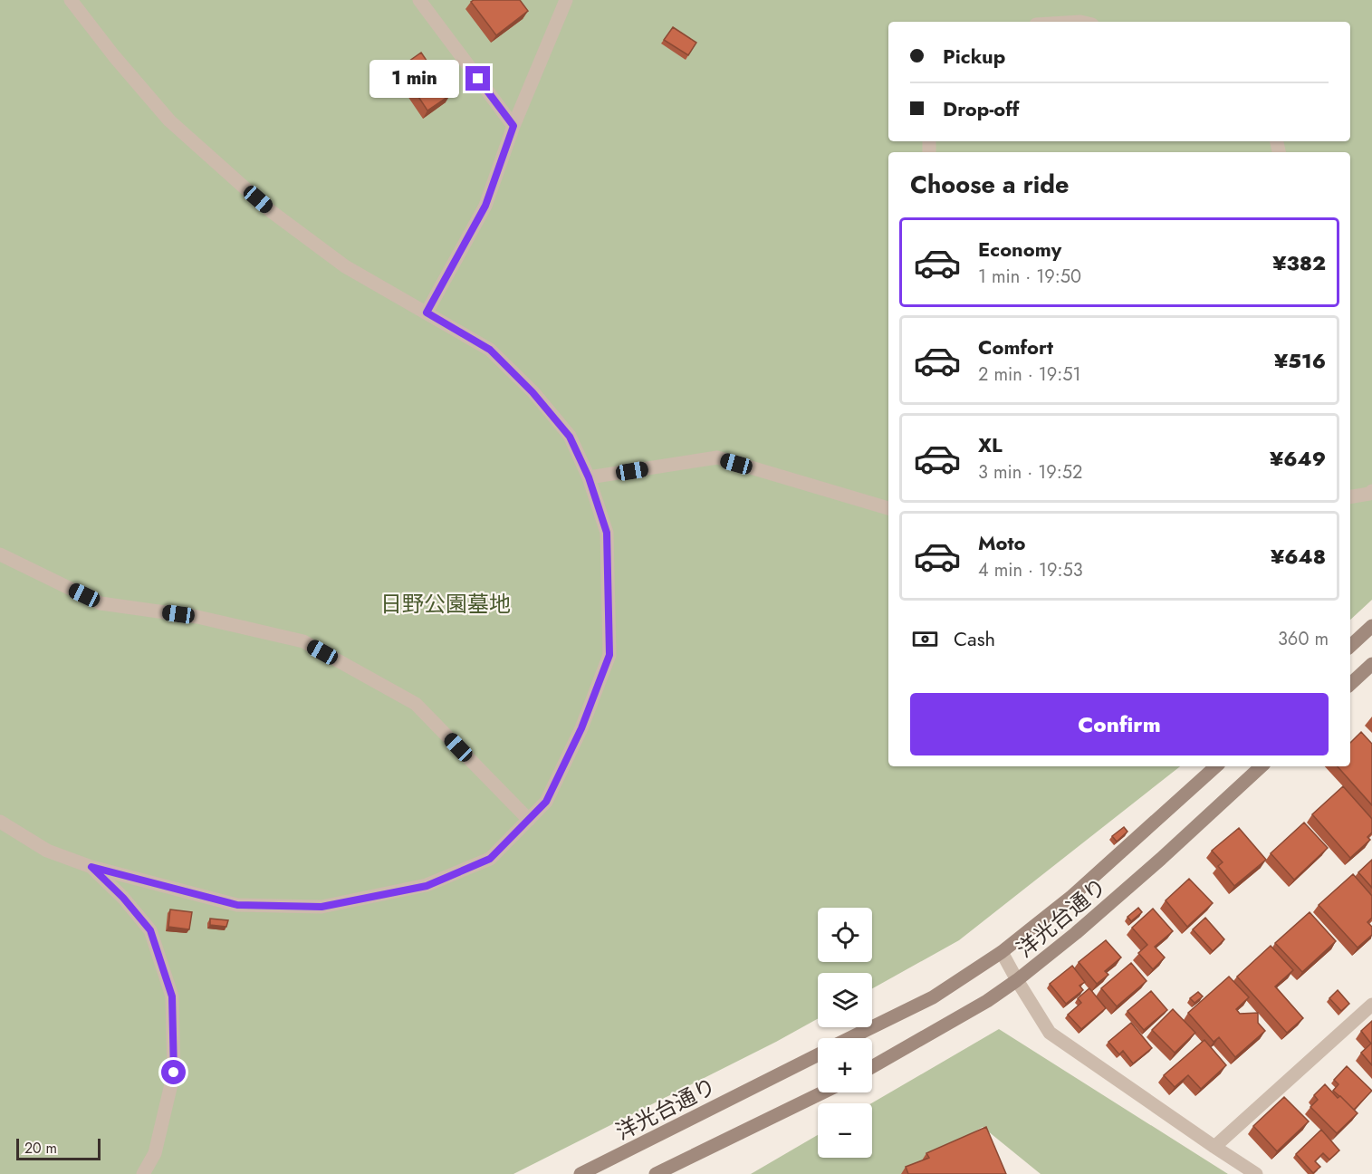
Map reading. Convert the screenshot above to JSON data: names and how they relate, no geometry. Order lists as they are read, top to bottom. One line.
{"streets":{"street":["洋光台通り"]},"parks":["日野公園墓地"],"scale_bar":"20 m","page":{"banner":["Pickup","Drop-off"],"bubble":"1 min","heading":"Choose a ride","list":[{"name":"Economy","note":"1 min · 19:50","value":"¥382"},{"name":"Comfort","note":"2 min · 19:51","value":"¥516"},{"name":"XL","note":"3 min · 19:52","value":"¥649"},{"name":"Moto","note":"4 min · 19:53","value":"¥648"}],"pay":["Cash","360 m"],"buttons":"Confirm","map_buttons":["+","−"],"scale":"20 m"}}
